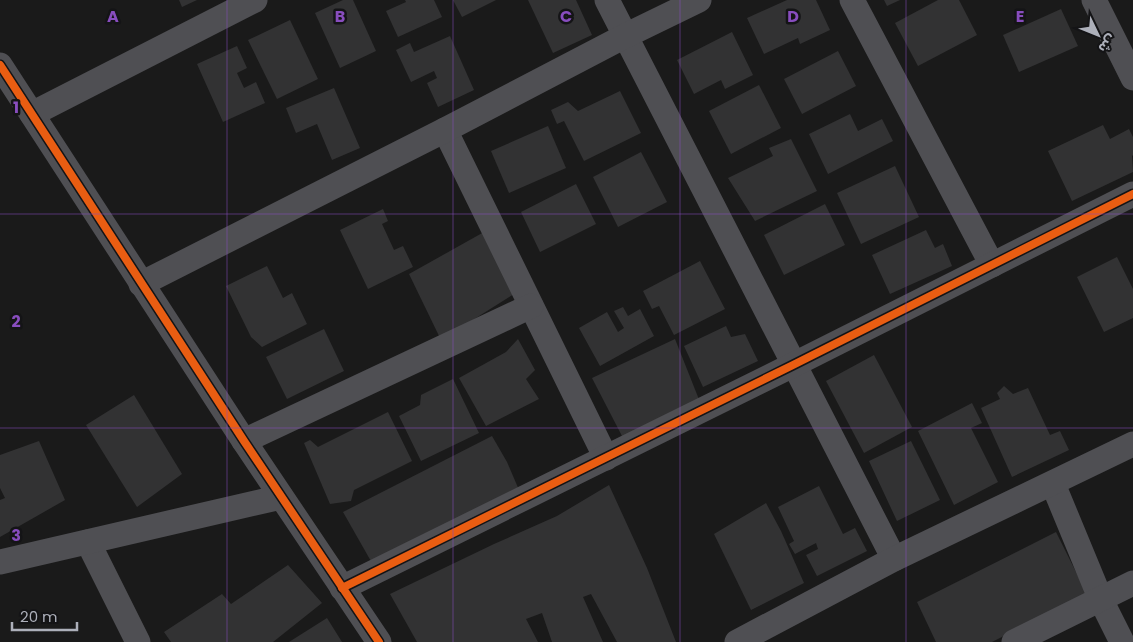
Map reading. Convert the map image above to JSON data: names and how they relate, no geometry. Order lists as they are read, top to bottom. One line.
{"scale_bar":"20 m","north":"bottom right","grid":{"columns":["A","B","C","D","E"],"rows":["1","2","3"]}}
